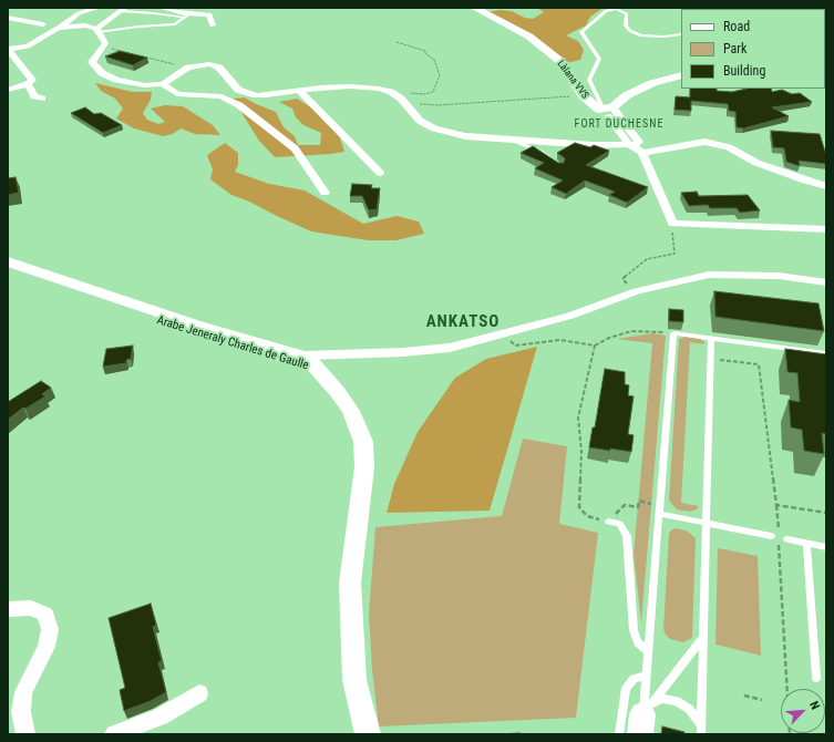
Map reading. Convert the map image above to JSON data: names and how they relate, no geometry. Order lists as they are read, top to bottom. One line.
{"streets":{"street":["Làlana VVS","Arabe Jeneraly Charles de Gaulle"]},"districts":["FORT DUCHESNE","ANKATSO"],"legend":["Road","Park","Building"],"north":"top right"}
